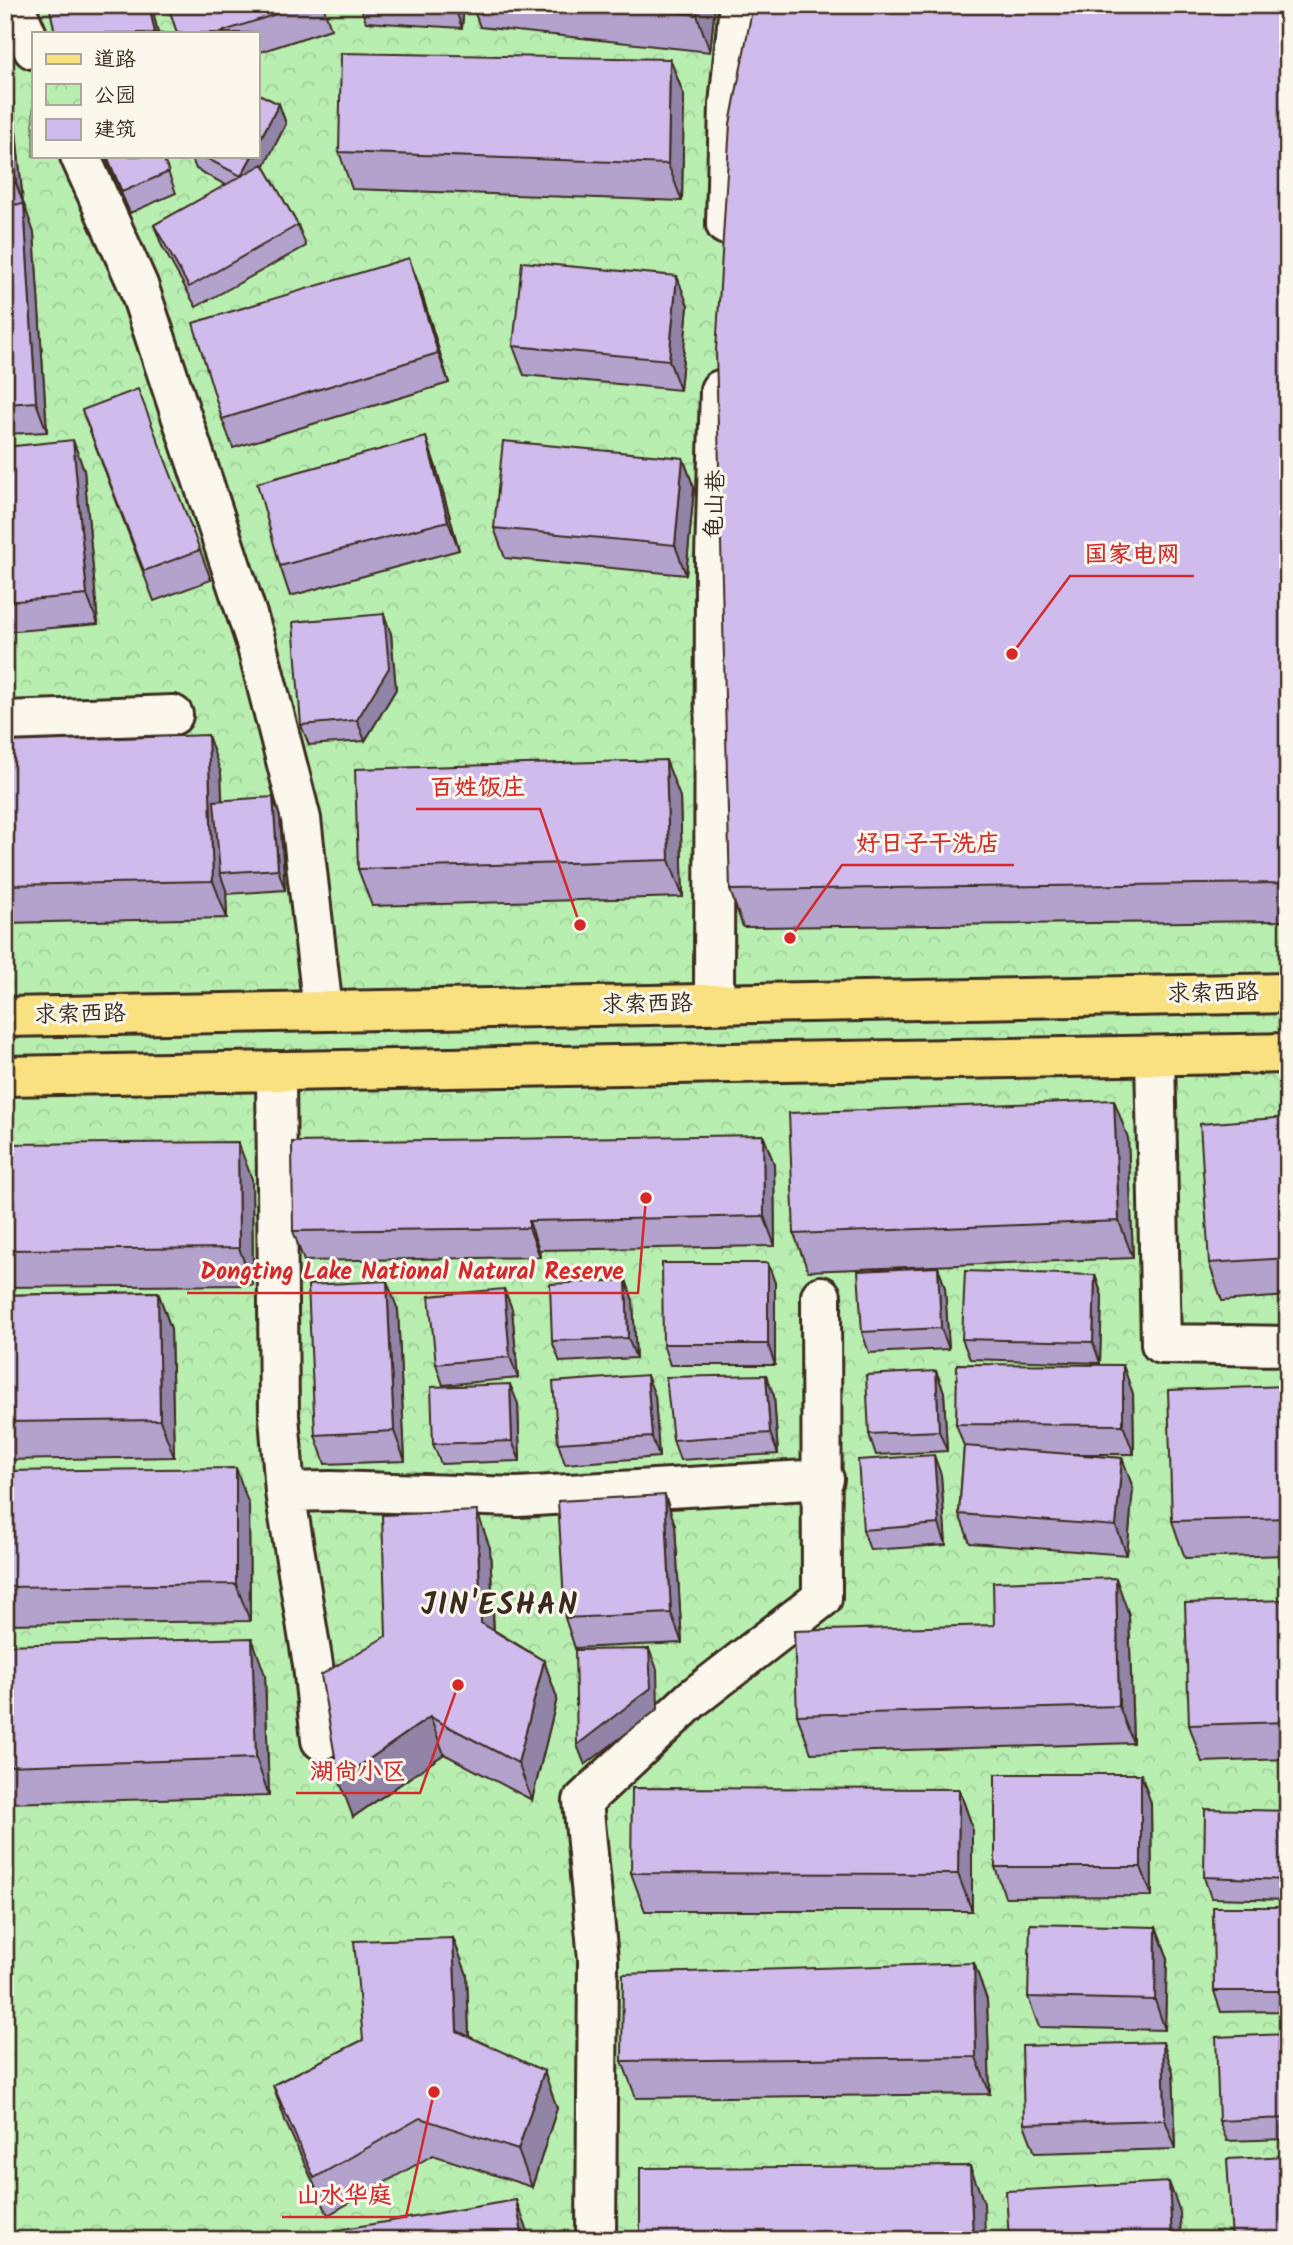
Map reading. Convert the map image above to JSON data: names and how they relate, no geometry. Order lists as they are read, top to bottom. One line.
{"streets":{"main road":["求索西路"],"street":["龟山巷"]},"crossings":[["龟山巷","求索西路"]],"districts":["JIN'ESHAN"],"places":["国家电网","百姓饭庄","好日子干洗店","Dongting Lake National Natural Reserve","湖尚小区","山水华庭"],"legend":["道路","公园","建筑"]}
